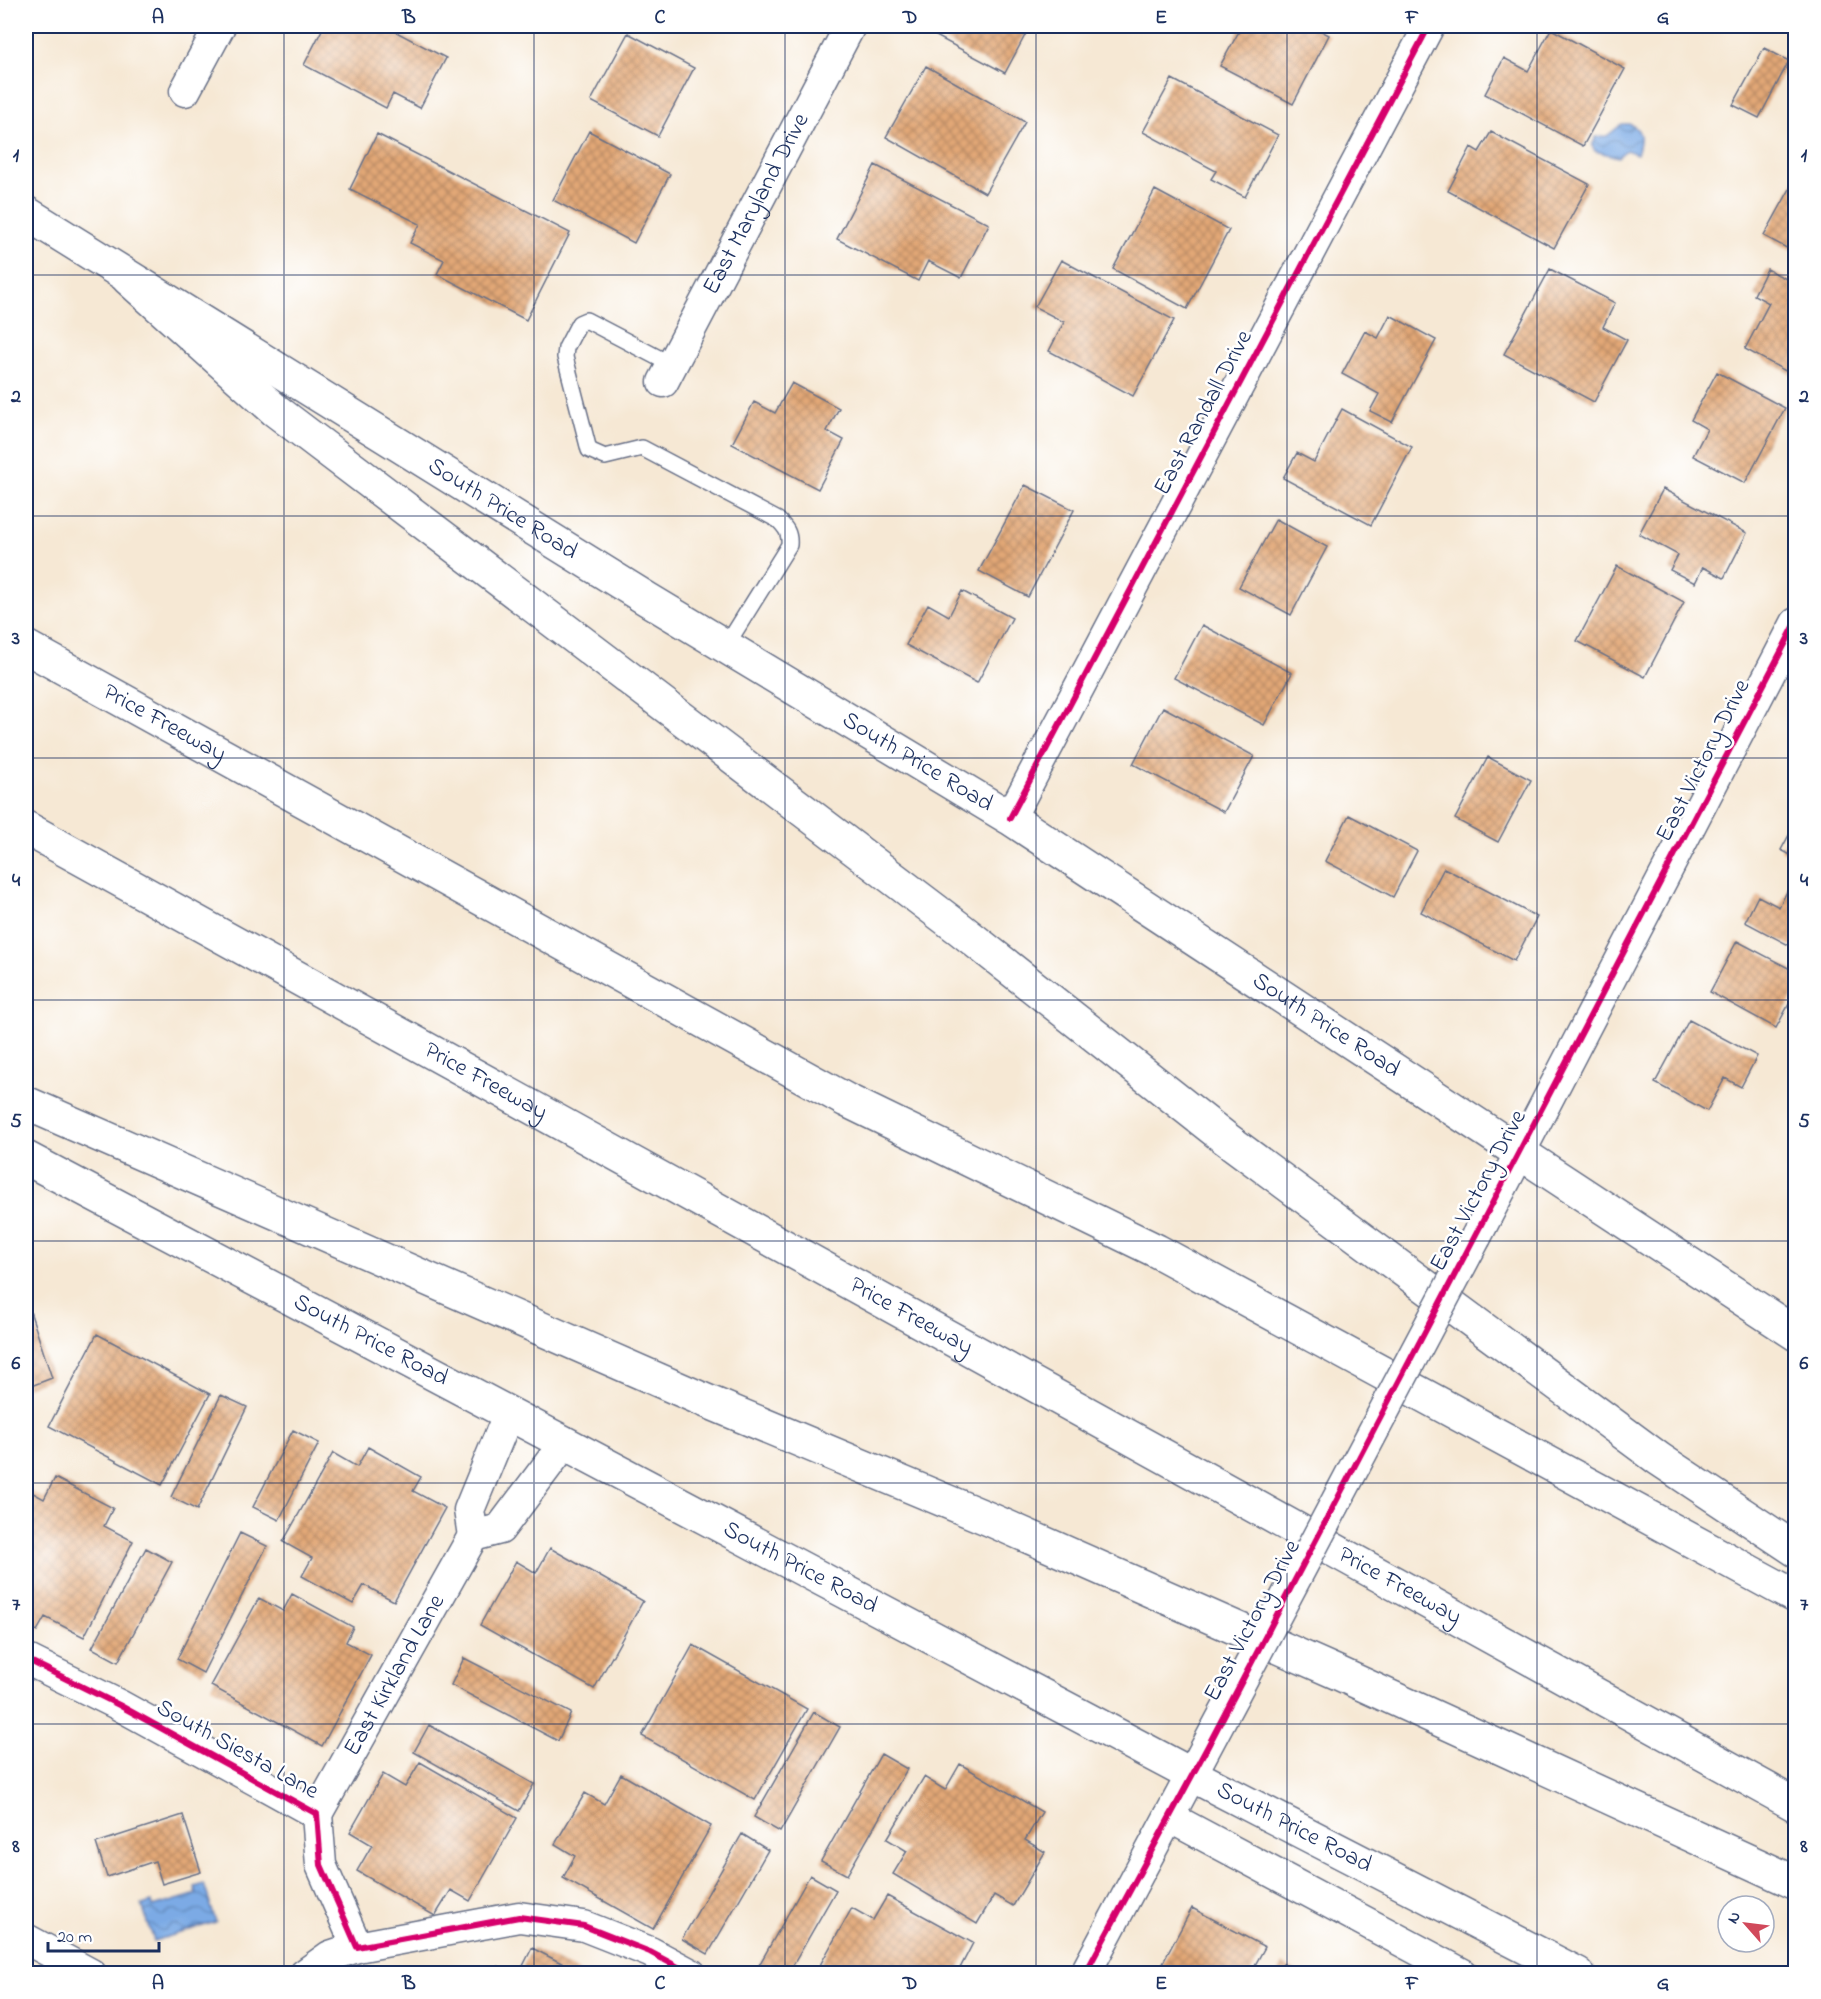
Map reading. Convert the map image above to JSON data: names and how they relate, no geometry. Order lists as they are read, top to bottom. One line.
{"streets":{"main road":["South Price Road","Price Freeway"],"street":["East Maryland Drive","East Randall Drive","East Victory Drive","East Kirkland Lane","South Siesta Lane"]},"crossings":[["East Randall Drive","South Price Road"],["South Price Road","East Victory Drive"],["East Kirkland Lane","South Siesta Lane"]],"scale_bar":"20 m","north":"top left","grid":{"columns":["A","B","C","D","E","F","G"],"rows":["1","2","3","4","5","6","7","8"]}}
